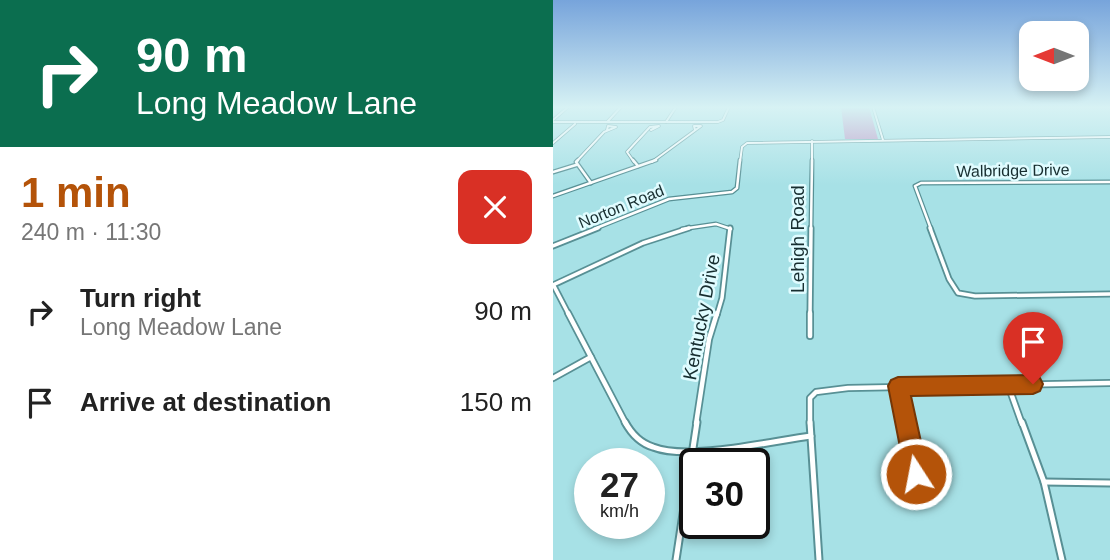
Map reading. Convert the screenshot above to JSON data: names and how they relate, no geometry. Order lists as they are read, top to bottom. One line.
{"streets":{"street":["Walbridge Drive","Norton Road","Lehigh Road","Kentucky Drive"]},"crossings":[["Norton Road","Lehigh Road"]],"north":"left","page":{"turn":["90 m","Long Meadow Lane"],"heading":["1 min","240 m · 11:30"],"list":[{"name":"Turn right","note":"Long Meadow Lane","value":"90 m"},{"name":"Arrive at destination","value":"150 m"}],"speed":"27 km/h","limit":"30"}}
